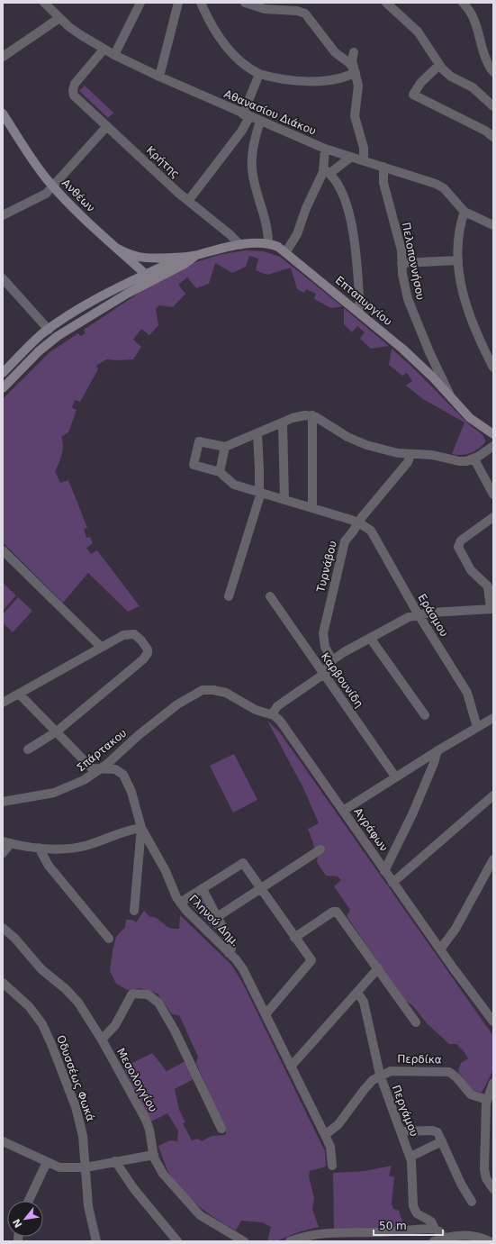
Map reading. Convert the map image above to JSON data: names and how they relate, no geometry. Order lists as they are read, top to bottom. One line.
{"streets":{"main road":["Ανθέων","Επταπυργίου"],"street":["Αθανασίου Διάκου","Κρήτης","Πελοποννήσου","Τυρνάβου","Εράσμου","Καρβουνίδη","Σπάρτακου","Αγράφων","Γληνού Δημ.","Περδίκα","Οδυσσέως Φωκά","Μεσολογγίου","Περγάμου"]},"crossings":[["Αθανασίου Διάκου","Κρήτης"],["Αθανασίου Διάκου","Πελοποννήσου"],["Κρήτης","Επταπυργίου"],["Ανθέων","Επταπυργίου"],["Πελοποννήσου","Επταπυργίου"],["Τυρνάβου","Εράσμου"],["Σπάρτακου","Αγράφων"],["Σπάρτακου","Γληνού Δημ."],["Γληνού Δημ.","Περδίκα"],["Περδίκα","Περγάμου"]],"scale_bar":"50 m","north":"bottom left"}
